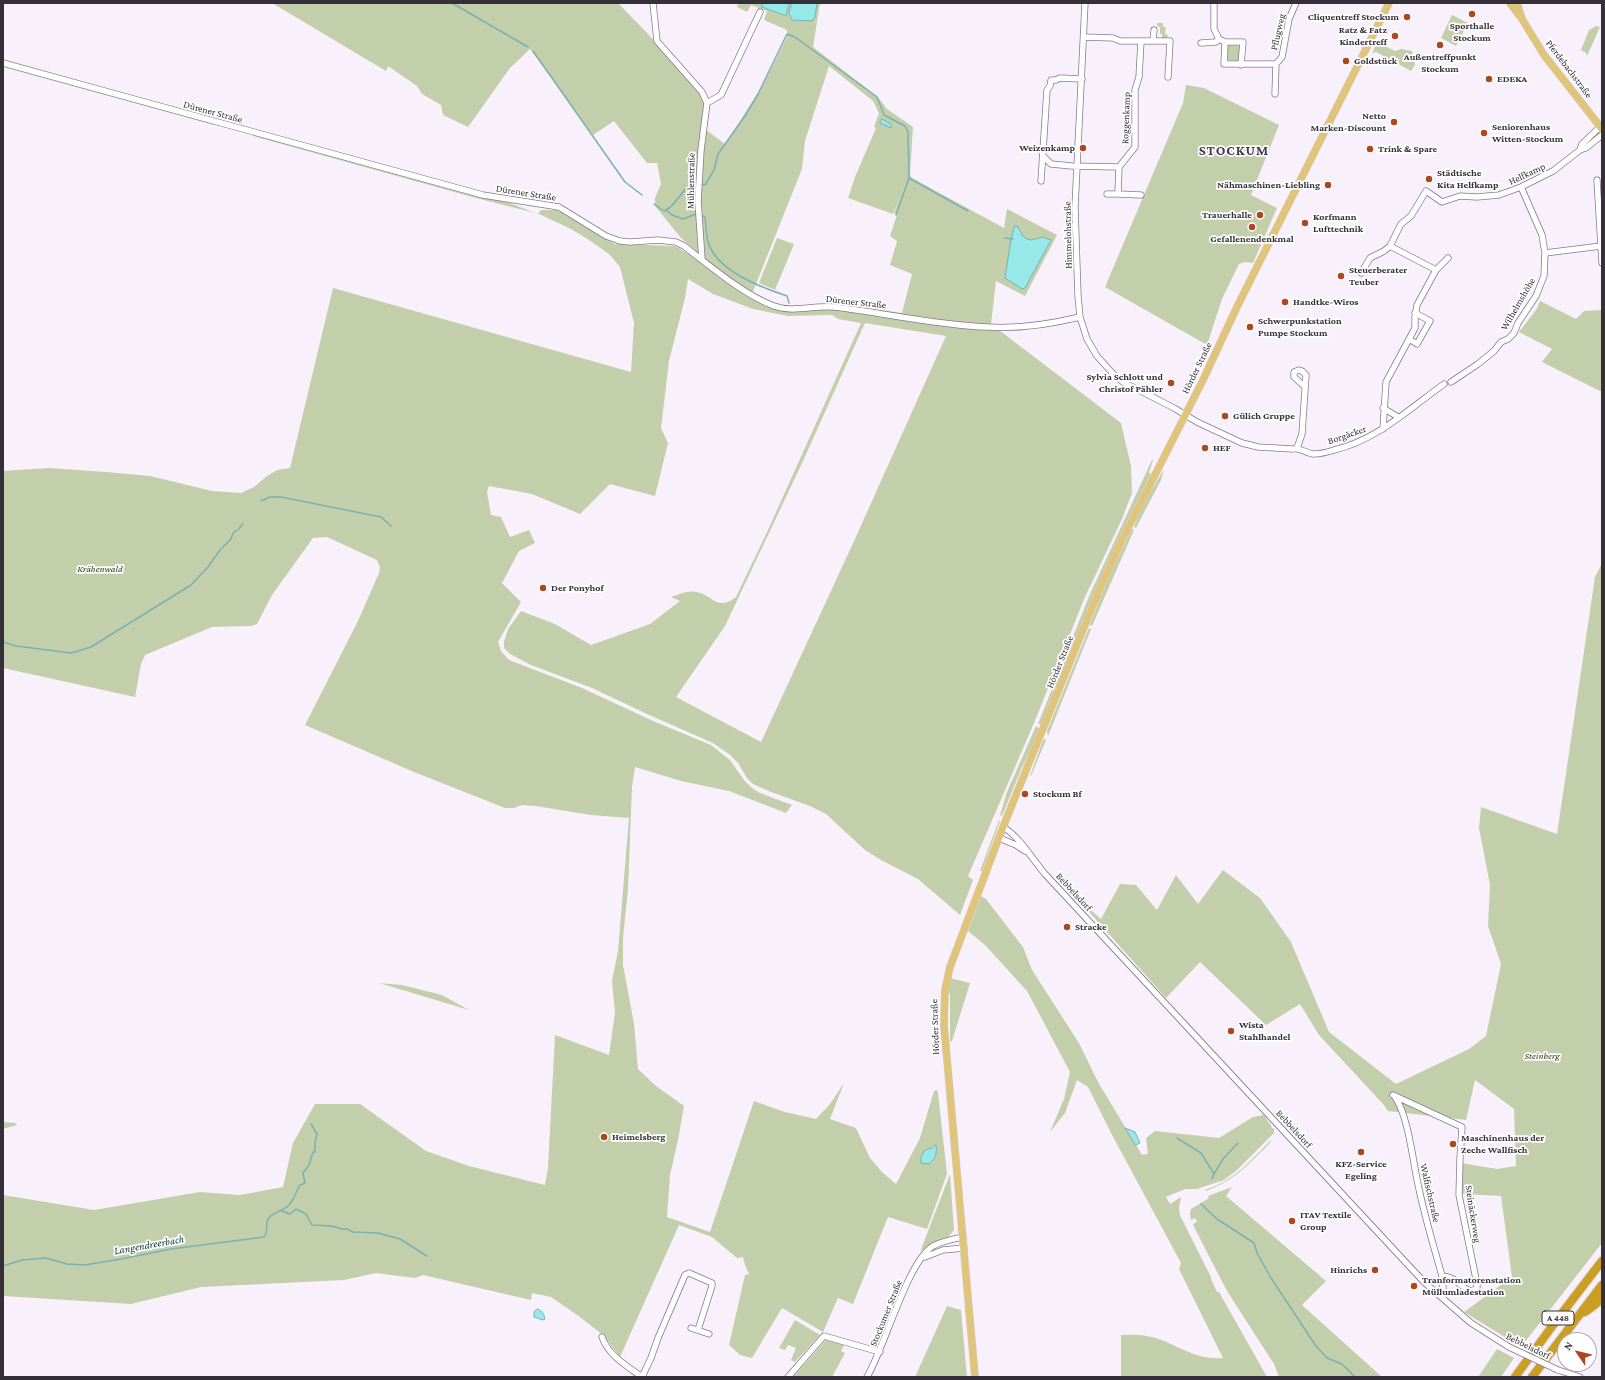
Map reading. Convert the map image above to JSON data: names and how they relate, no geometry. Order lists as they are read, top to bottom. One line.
{"streets":{"highway":["A 448"],"main road":["Pferdebachstraße","Hörder Straße"],"street":["Pflugweg","Dürener Straße","Roggenkamp","Helfkamp","Mühlenstraße","Himmelohstraße","Wilhelmshöhe","Borgäcker","Bebbelsdorf","Walfischstraße","Steinäckerweg","Stockumer Straße"]},"crossings":[["Pferdebachstraße","Helfkamp"],["Dürener Straße","Mühlenstraße"],["Dürener Straße","Himmelohstraße"],["Helfkamp","Wilhelmshöhe"],["Himmelohstraße","Hörder Straße"],["Himmelohstraße","Borgäcker"],["Hörder Straße","Borgäcker"],["Hörder Straße","Bebbelsdorf"],["Hörder Straße","Stockumer Straße"],["Bebbelsdorf","Walfischstraße"],["Walfischstraße","Steinäckerweg"]],"districts":["STOCKUM"],"water":["Langendreerbach"],"parks":["Krähenwald","Steinberg"],"places":["Sporthalle Stockum","Cliquentreff Stockum","Ratz & Fatz Kindertreff","Außentreffpunkt Stockum","Goldstück","EDEKA","Netto Marken-Discount","Seniorenhaus Witten-Stockum","Weizenkamp","Trink & Spare","Städtische Kita Helfkamp","Nähmaschinen-Liebling","Trauerhalle","Korfmann Lufttechnik","Gefallenendenkmal","Steuerberater Teuber","Handtke-Wiros","Schwerpunkstation Pumpe Stockum","Sylvia Schlott und Christof Pähler","Gülich Gruppe","HEF","Der Ponyhof","Stockum Bf","Stracke","Wista Stahlhandel","Heimelsberg","Maschinenhaus der Zeche Wallfisch","KFZ-Service Egeling","ITAV Textile Group","Hinrichs","Tranformatorenstation Müllumladestation"],"north":"top left"}
